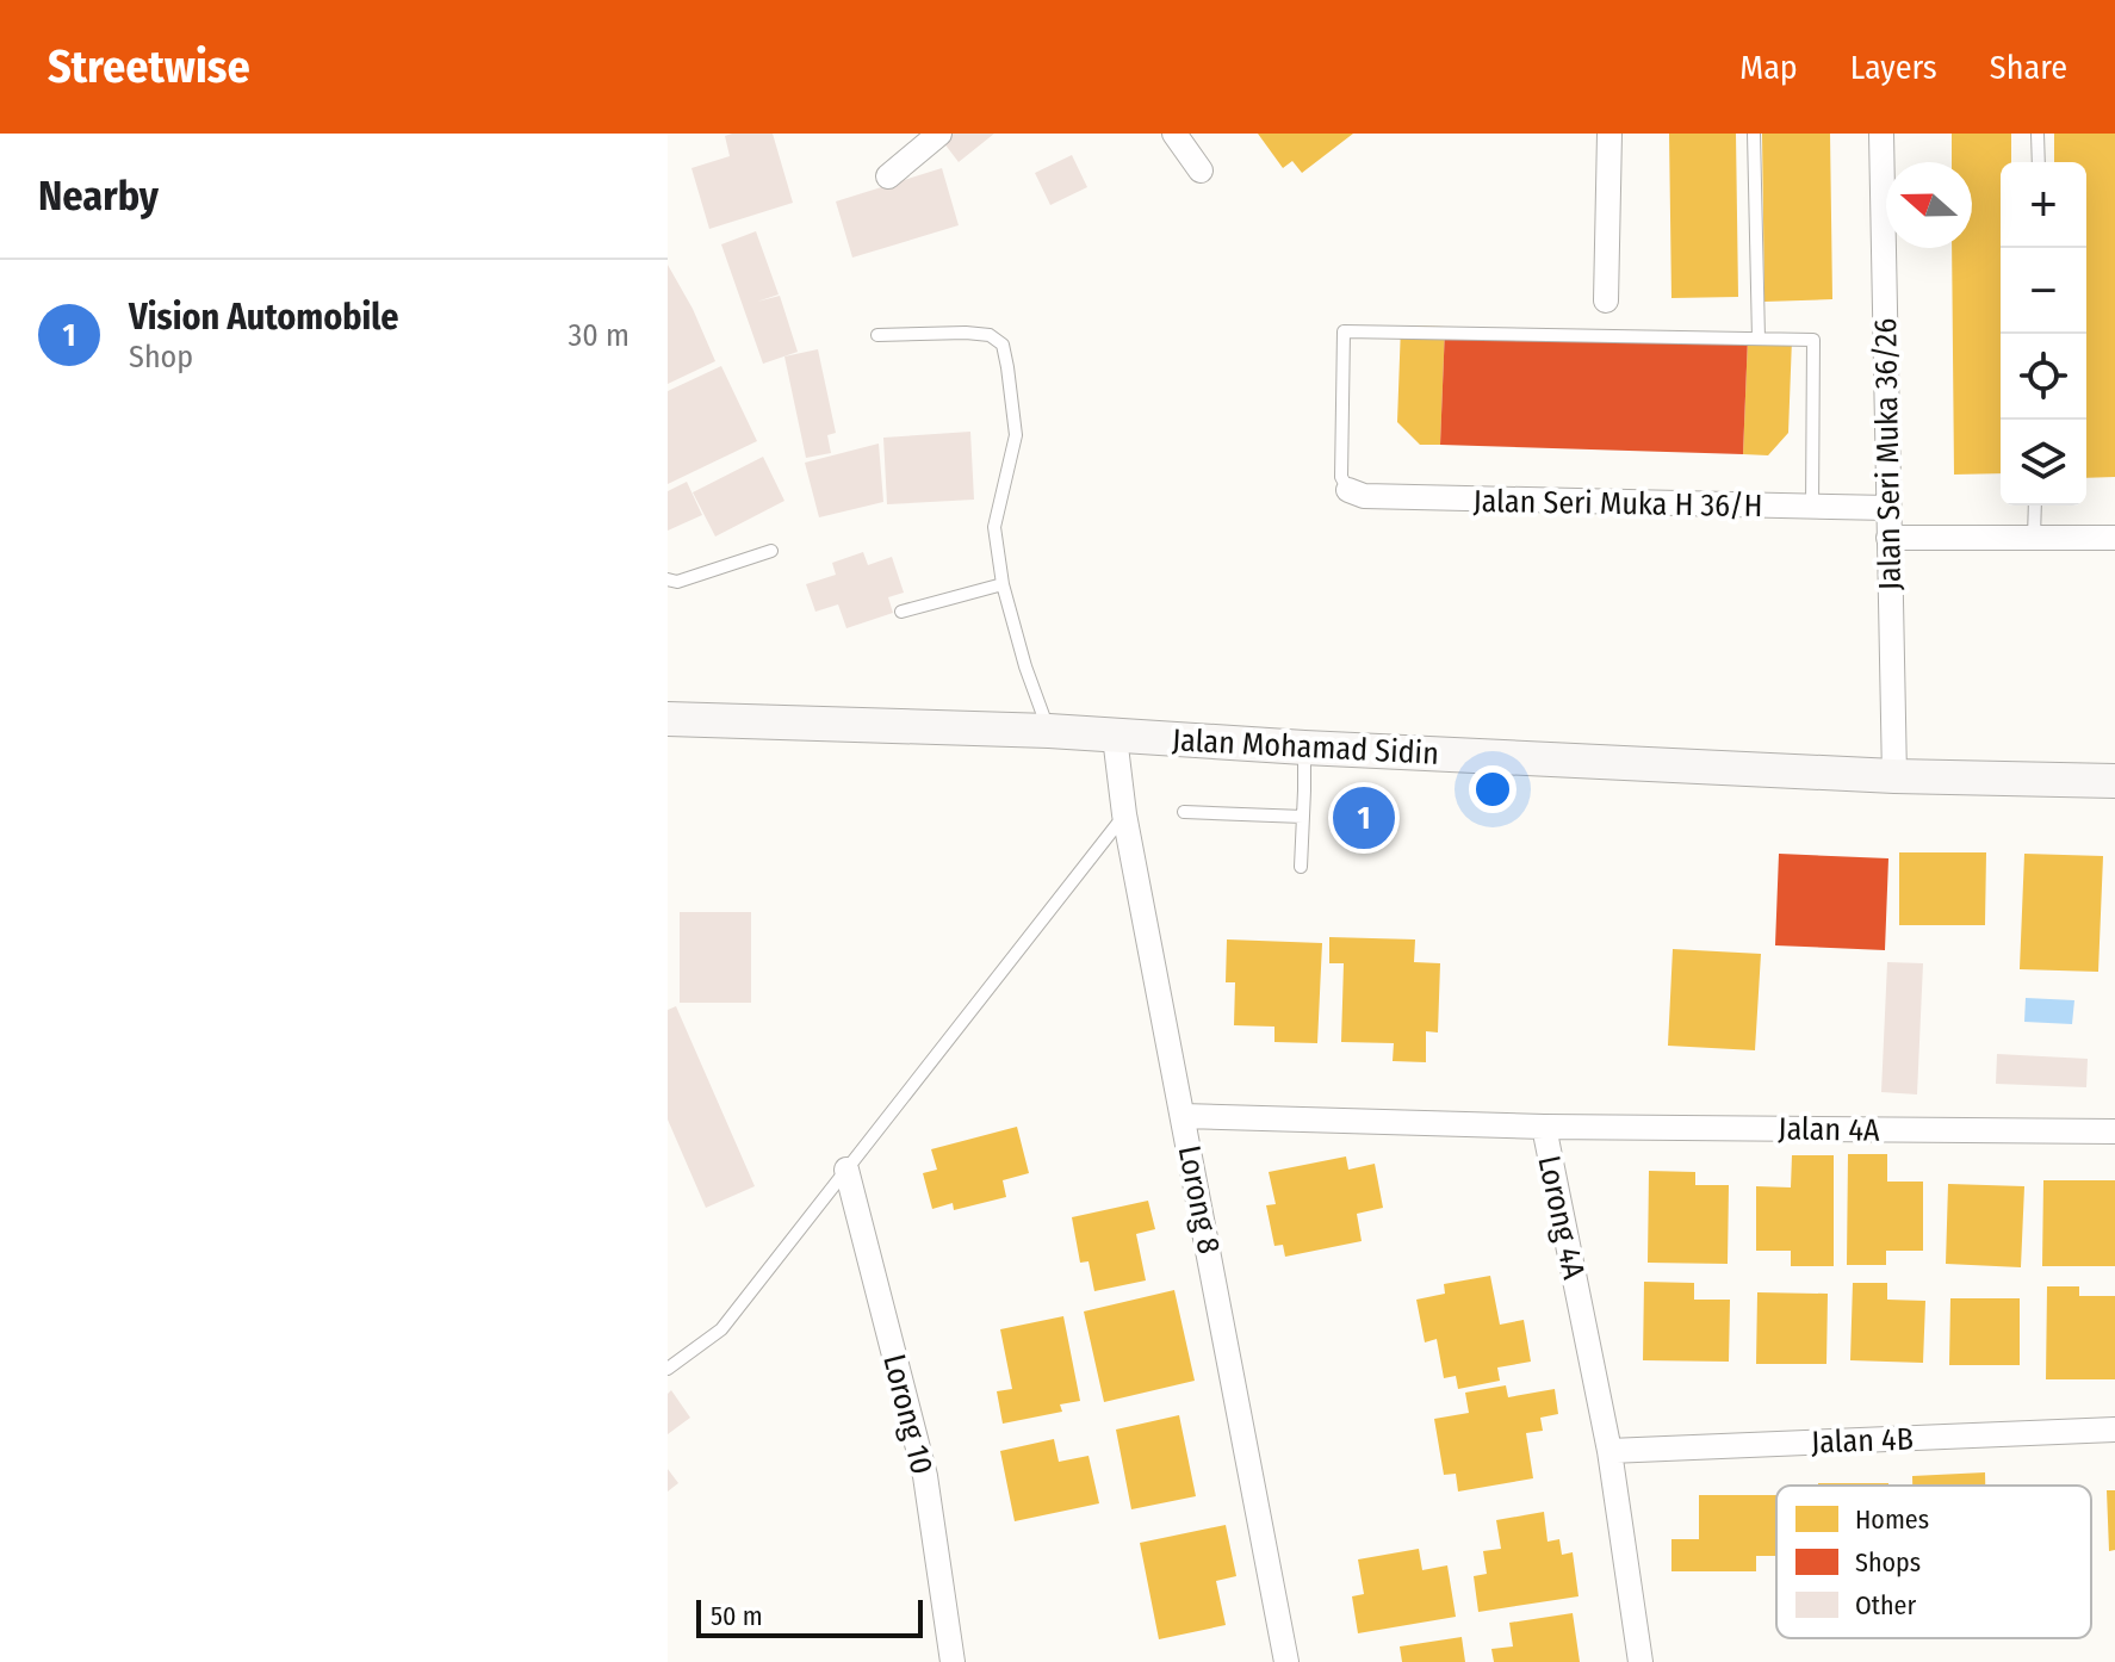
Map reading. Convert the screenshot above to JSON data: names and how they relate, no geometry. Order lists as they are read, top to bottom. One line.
{"streets":{"main road":["Jalan Mohamad Sidin"],"street":["Jalan Seri Muka 36/26","Jalan Seri Muka H 36/H","Jalan 4A","Lorong 8","Lorong 4A","Lorong 10","Jalan 4B"]},"crossings":[["Jalan Seri Muka 36/26","Jalan Seri Muka H 36/H"],["Jalan Seri Muka 36/26","Jalan Mohamad Sidin"],["Jalan Mohamad Sidin","Lorong 8"],["Jalan 4A","Lorong 4A"],["Lorong 8","Lorong 4A"],["Lorong 4A","Jalan 4B"]],"legend":["Homes","Shops","Other"],"scale_bar":"50 m","north":"left","page":{"header":"Streetwise","nav":["Map","Layers","Share"],"heading":"Nearby","map_buttons":["+","−"],"list":[{"mark":"1","name":"Vision Automobile","note":"Shop","value":"30 m"}],"pins":"1","scale":"50 m"}}
